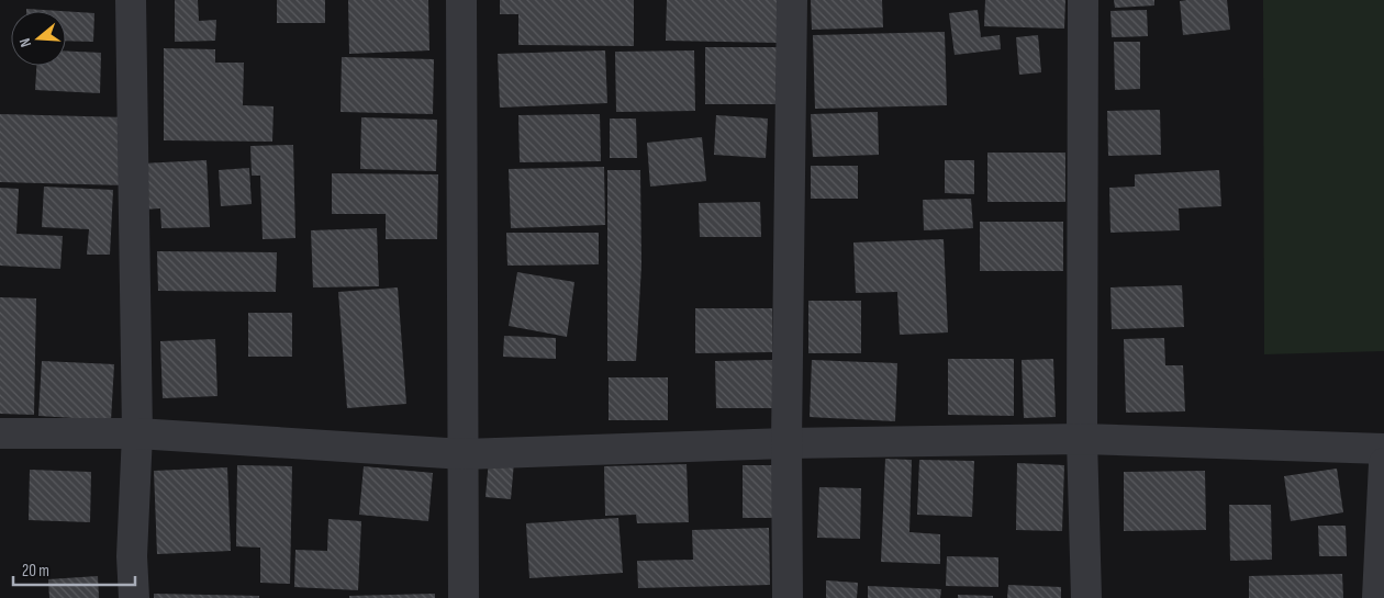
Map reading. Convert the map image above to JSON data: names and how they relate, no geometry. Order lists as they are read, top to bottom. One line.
{"scale_bar":"20 m","north":"left"}
